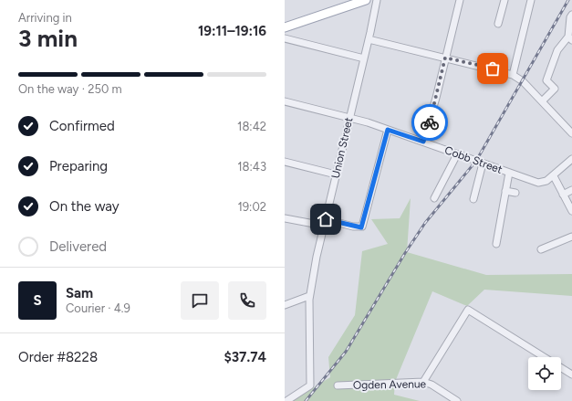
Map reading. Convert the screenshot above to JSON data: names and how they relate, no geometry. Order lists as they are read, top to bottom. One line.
{"streets":{"street":["Union Street","Cobb Street","Ogden Avenue"]},"crossings":[["Union Street","Cobb Street"]],"page":{"heading":["3 min","Arriving in","19:11–19:16"],"panel":["Sam","Courier · 4.9","Order #8228","$37.74"],"bar":"On the way · 250 m","list":[["Confirmed","18:42"],["Preparing","18:43"],["On the way","19:02"],"Delivered"],"round":"S"}}
